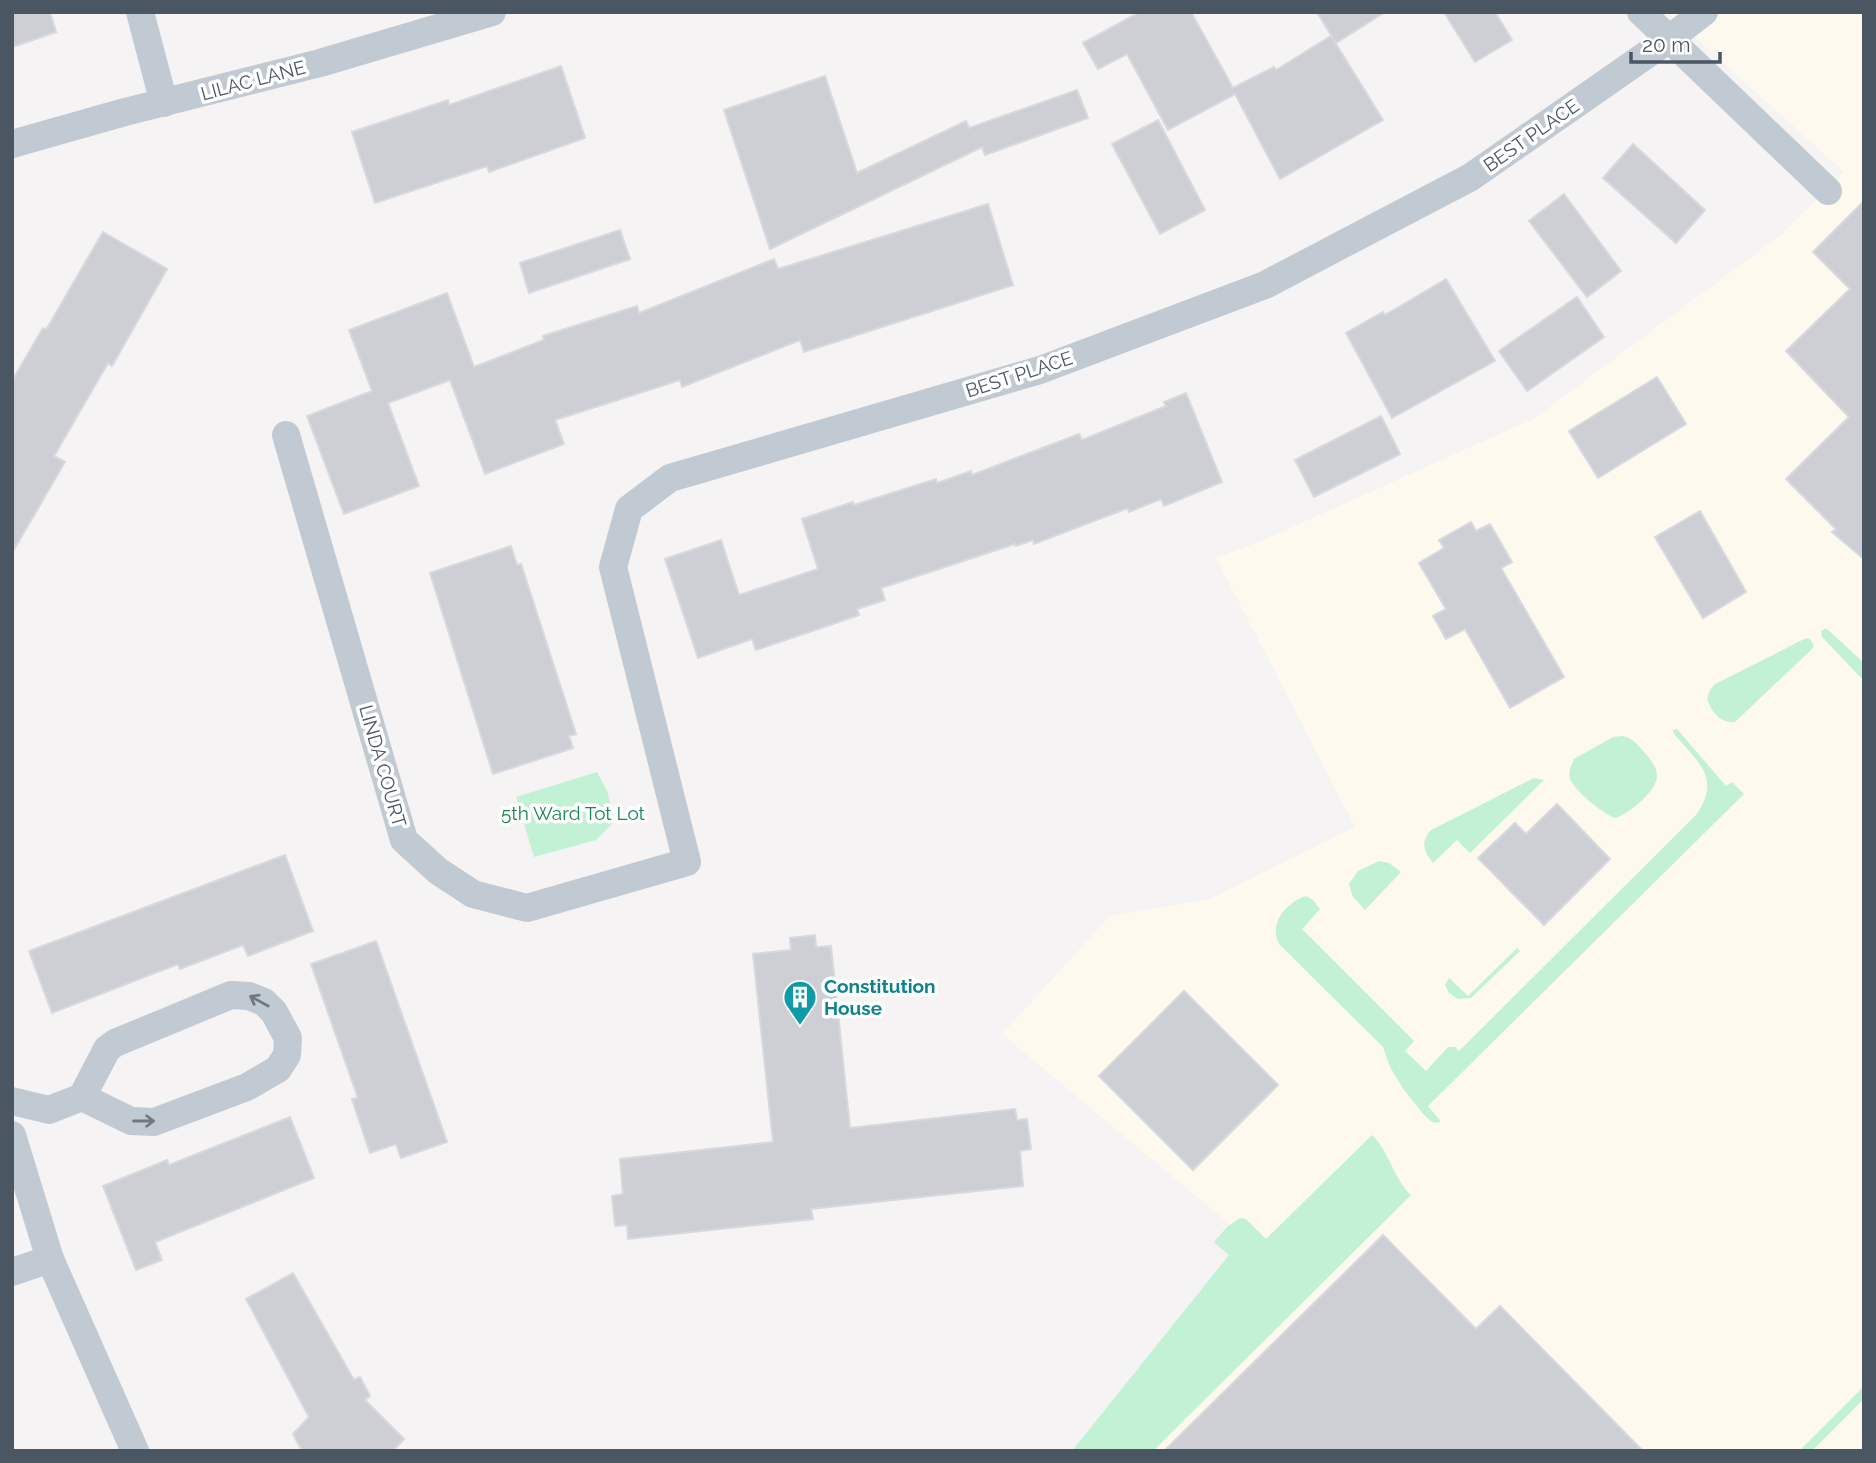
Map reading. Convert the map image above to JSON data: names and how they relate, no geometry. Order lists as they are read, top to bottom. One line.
{"streets":{"street":["LILAC LANE","BEST PLACE","LINDA COURT"]},"crossings":[["BEST PLACE","LINDA COURT"]],"parks":["5th Ward Tot Lot"],"places":{"building":["Constitution House"]},"scale_bar":"20 m"}
